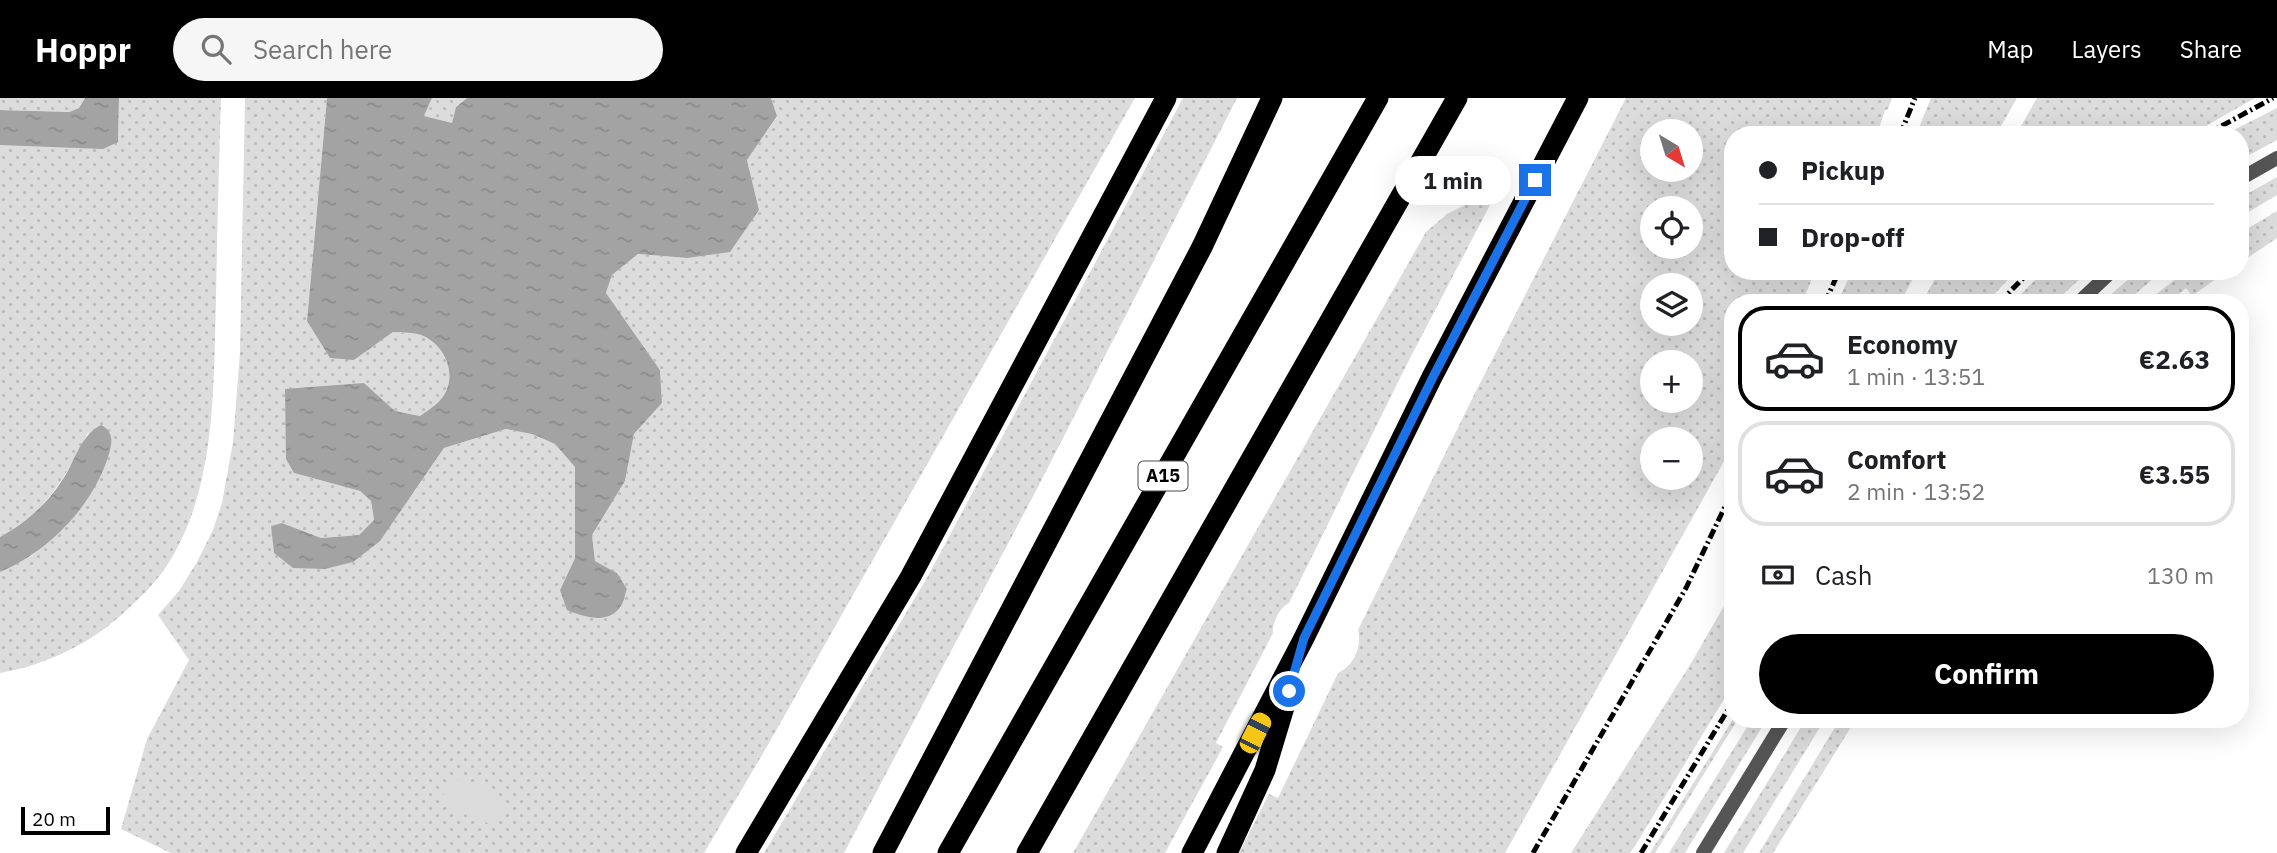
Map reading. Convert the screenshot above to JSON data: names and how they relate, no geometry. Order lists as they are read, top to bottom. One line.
{"streets":{"highway":["A15"]},"scale_bar":"20 m","north":"bottom right","page":{"header":"Hoppr","search":"Search here","nav":["Map","Layers","Share"],"map_buttons":["+","−"],"banner":["Pickup","Drop-off"],"bubble":"1 min","list":[{"name":"Economy","note":"1 min · 13:51","value":"€2.63"},{"name":"Comfort","note":"2 min · 13:52","value":"€3.55"}],"pay":["Cash","130 m"],"buttons":"Confirm","scale":"20 m"}}
